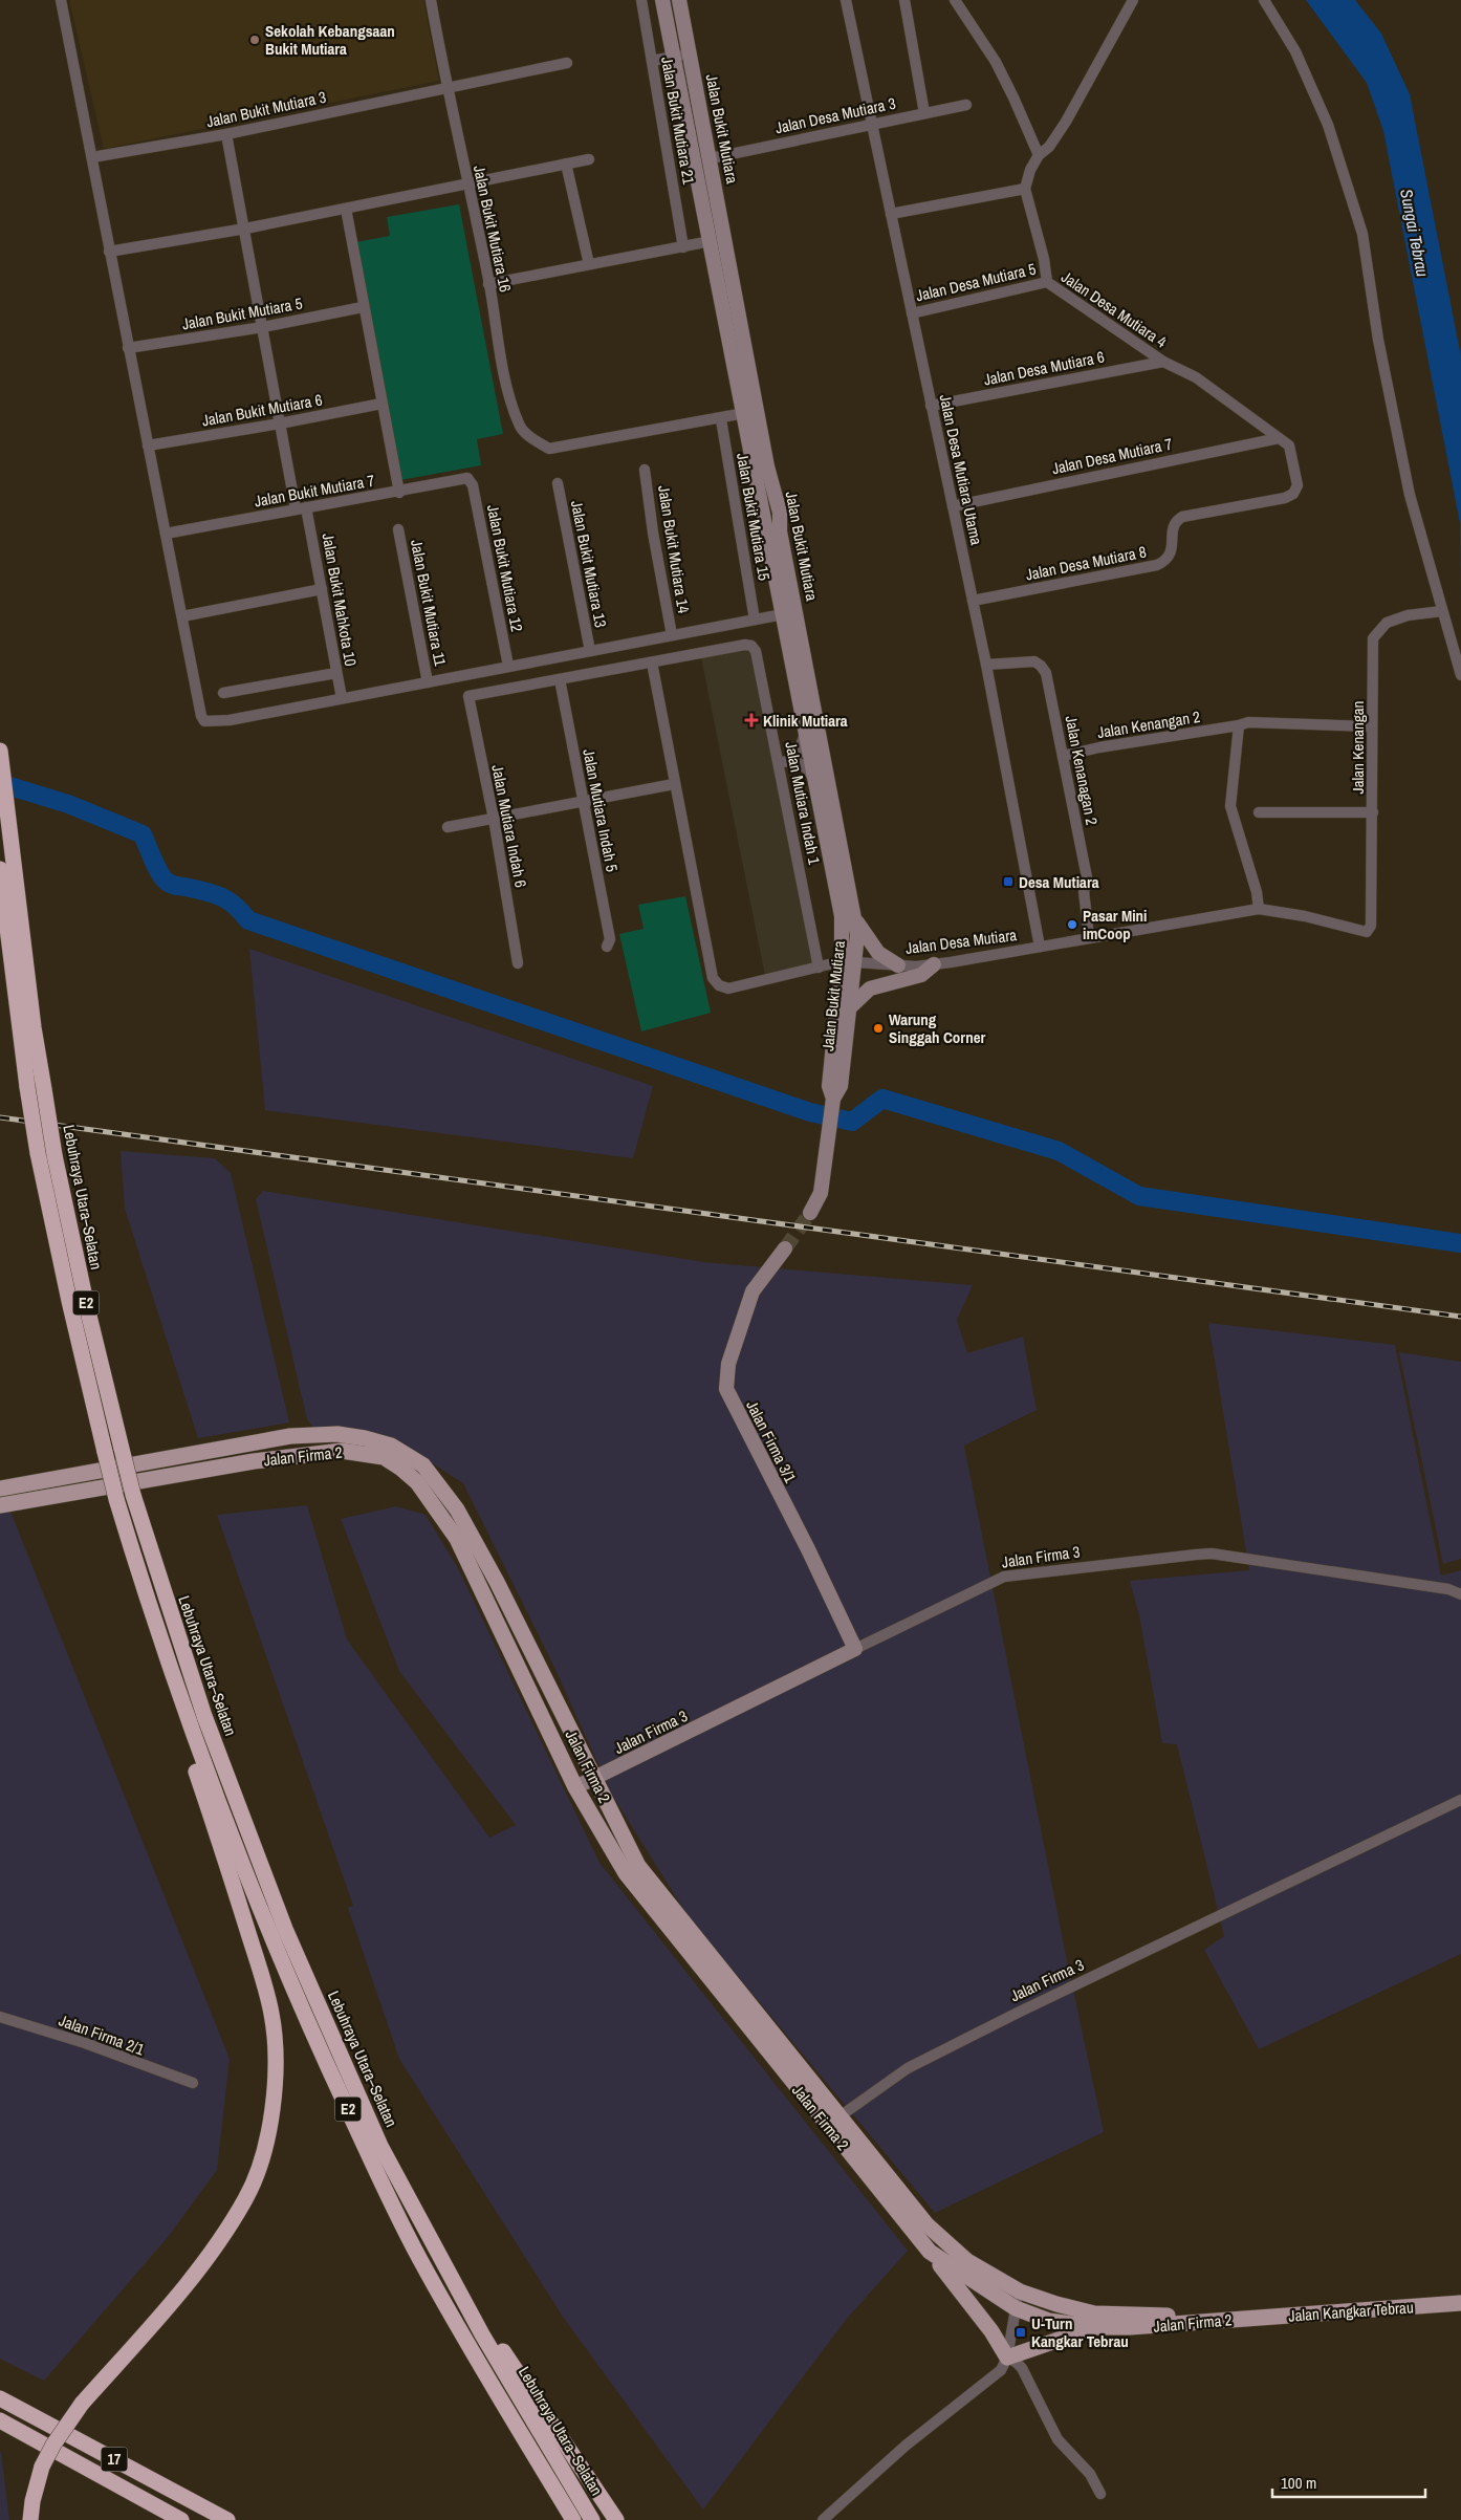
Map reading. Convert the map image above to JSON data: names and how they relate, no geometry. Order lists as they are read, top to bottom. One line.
{"streets":{"highway":["Lebuhraya Utara–Selatan","E2","17"],"main road":["Jalan Firma 2","Jalan Kangkar Tebrau"],"street":["Jalan Bukit Mutiara 3","Jalan Desa Mutiara 3","Jalan Bukit Mutiara 21","Jalan Bukit Mutiara","Jalan Bukit Mutiara 16","Jalan Desa Mutiara 5","Jalan Desa Mutiara 4","Jalan Bukit Mutiara 5","Jalan Desa Mutiara 6","Jalan Bukit Mutiara 6","Jalan Desa Mutiara 7","Jalan Desa Mutiara Utama","Jalan Bukit Mutiara 7","Jalan Bukit Mutiara 15","Jalan Bukit Mutiara 14","Jalan Desa Mutiara 8","Jalan Bukit Mutiara 13","Jalan Bukit Mutiara 12","Jalan Bukit Mahkota 10","Jalan Bukit Mutiara 11","Jalan Kenangan 2","Jalan Kenangan","Jalan Kenanagan 2","Jalan Mutiara Indah 1","Jalan Mutiara Indah 5","Jalan Mutiara Indah 6","Jalan Desa Mutiara","Jalan Firma 3/1","Jalan Firma 3","Jalan Firma 2/1"]},"crossings":[["Jalan Bukit Mutiara 3","Jalan Bukit Mutiara 16"],["Jalan Bukit Mutiara 3","Jalan Bukit Mahkota 10"],["Jalan Desa Mutiara 3","Jalan Bukit Mutiara"],["Jalan Desa Mutiara 3","Jalan Desa Mutiara Utama"],["Jalan Bukit Mutiara","Jalan Desa Mutiara"],["Jalan Bukit Mutiara 16","Jalan Bukit Mutiara 15"],["Jalan Desa Mutiara 5","Jalan Desa Mutiara 4"],["Jalan Desa Mutiara 5","Jalan Desa Mutiara Utama"],["Jalan Desa Mutiara 4","Jalan Desa Mutiara 6"],["Jalan Desa Mutiara 4","Jalan Desa Mutiara 7"],["Jalan Desa Mutiara 4","Jalan Desa Mutiara 8"],["Jalan Bukit Mutiara 5","Jalan Bukit Mahkota 10"],["Jalan Desa Mutiara 6","Jalan Desa Mutiara Utama"],["Jalan Bukit Mutiara 6","Jalan Bukit Mahkota 10"],["Jalan Desa Mutiara 7","Jalan Desa Mutiara Utama"],["Jalan Desa Mutiara Utama","Jalan Desa Mutiara 8"],["Jalan Desa Mutiara Utama","Jalan Kenanagan 2"],["Jalan Desa Mutiara Utama","Jalan Desa Mutiara"],["Jalan Bukit Mutiara 7","Jalan Bukit Mutiara 12"],["Jalan Bukit Mutiara 7","Jalan Bukit Mahkota 10"],["Jalan Kenangan 2","Jalan Kenangan"],["Jalan Kenangan 2","Jalan Kenanagan 2"],["Jalan Kenangan","Jalan Desa Mutiara"],["Jalan Kenanagan 2","Jalan Desa Mutiara"],["Jalan Mutiara Indah 1","Jalan Desa Mutiara"],["Jalan Mutiara Indah 5","Jalan Mutiara Indah 6"],["Jalan Firma 3/1","Jalan Firma 3"],["Jalan Firma 2","Jalan Firma 3"],["Jalan Firma 2","Jalan Kangkar Tebrau"]],"water":["Sungai Tebrau"],"places":{"other":["Sekolah Kebangsaan Bukit Mutiara","Pasar Mini imCoop","Warung Singgah Corner"],"health":["Klinik Mutiara"],"transit":["Desa Mutiara","U-Turn Kangkar Tebrau"]},"scale_bar":"100 m"}
